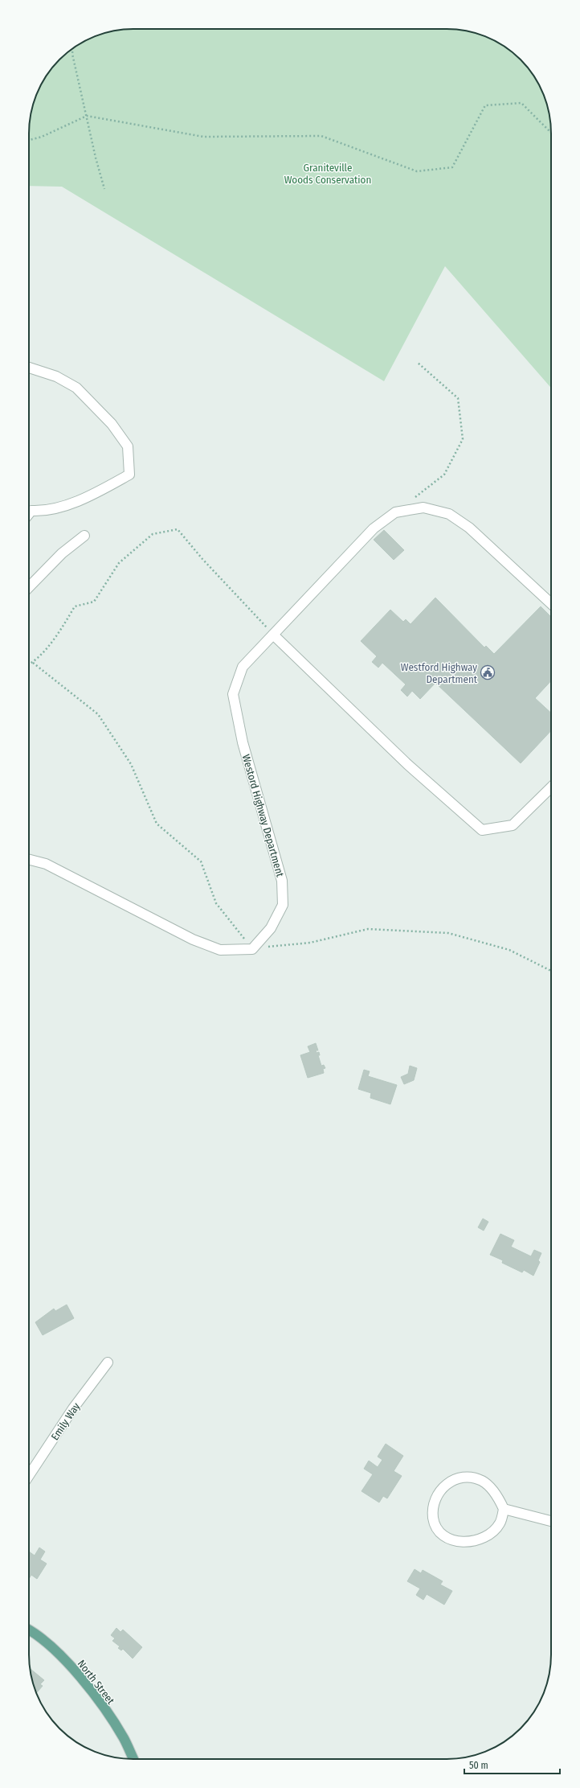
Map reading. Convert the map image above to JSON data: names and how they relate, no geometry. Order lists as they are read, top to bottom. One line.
{"streets":{"main road":["North Street"],"street":["Westord Highway Department","Emily Way"]},"parks":["Graniteville Woods Conservation"],"places":{"public building":["Westford Highway Department"]},"scale_bar":"50 m"}
